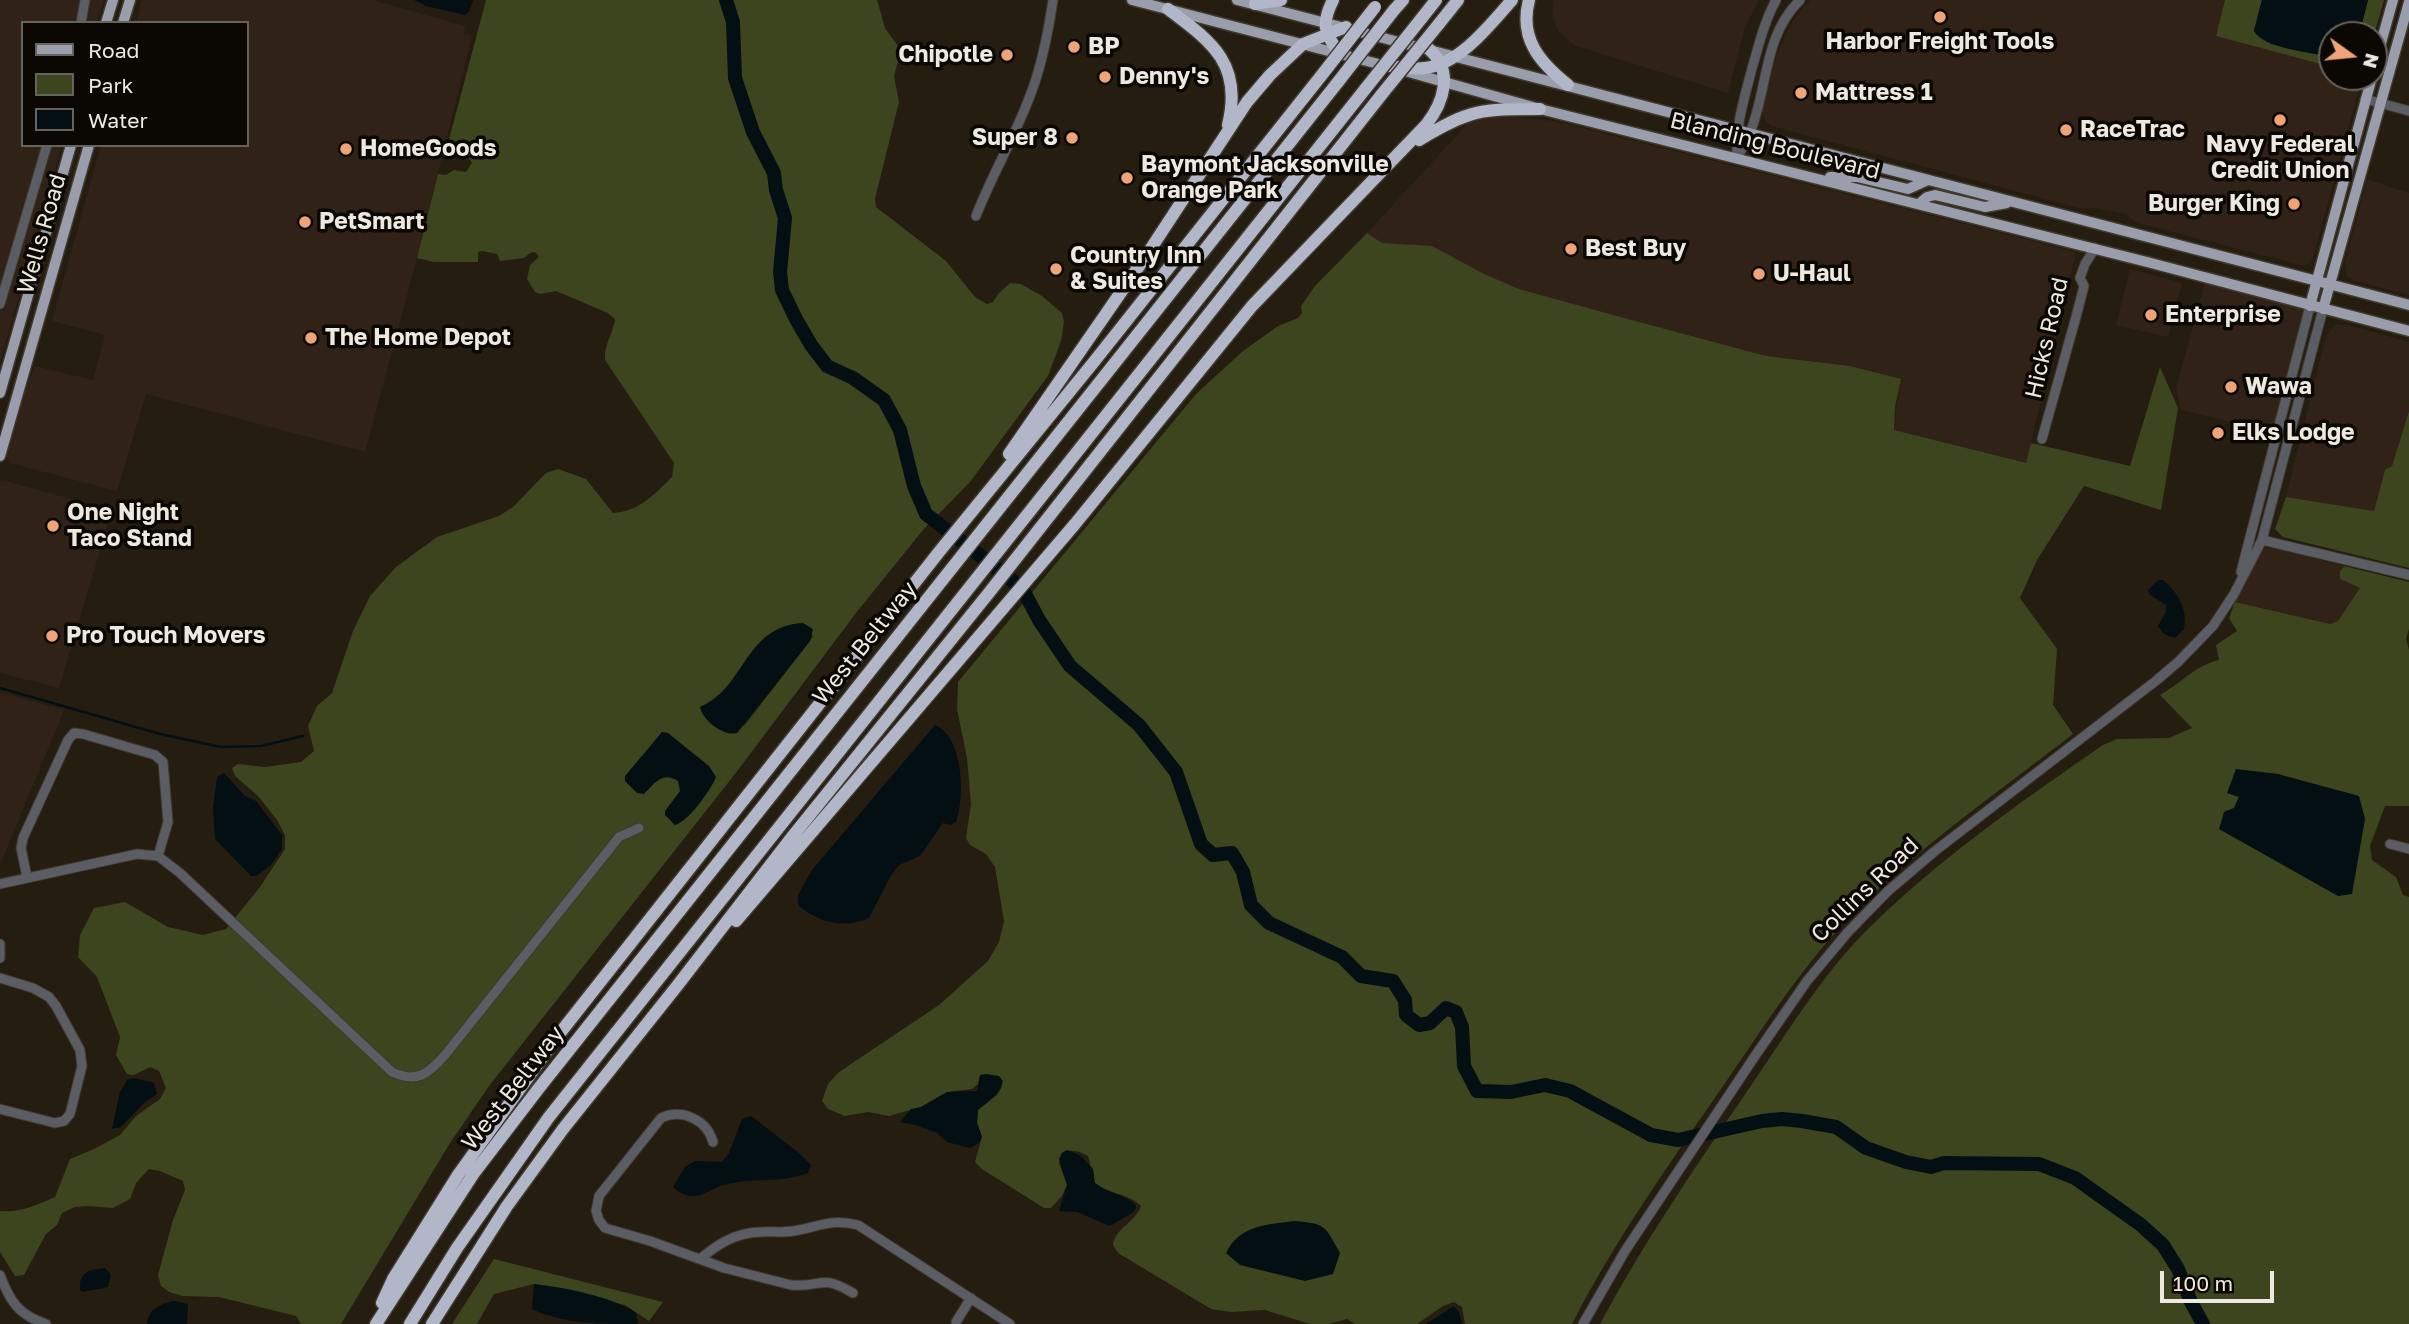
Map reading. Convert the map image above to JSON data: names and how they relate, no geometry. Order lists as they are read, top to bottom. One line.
{"streets":{"highway":["West Beltway"],"main road":["Blanding Boulevard","Wells Road","Collins Road"],"street":["Hicks Road"]},"crossings":[["Blanding Boulevard","Hicks Road"],["Blanding Boulevard","Collins Road"]],"places":["Harbor Freight Tools","BP","Chipotle","Denny's","Mattress 1","Navy Federal Credit Union","RaceTrac","Super 8","HomeGoods","Baymont Jacksonville Orange Park","Burger King","PetSmart","Best Buy","Country Inn & Suites","U-Haul","Enterprise","The Home Depot","Wawa","Elks Lodge","One Night Taco Stand","Pro Touch Movers"],"legend":["Road","Park","Water"],"scale_bar":"100 m","north":"right"}
